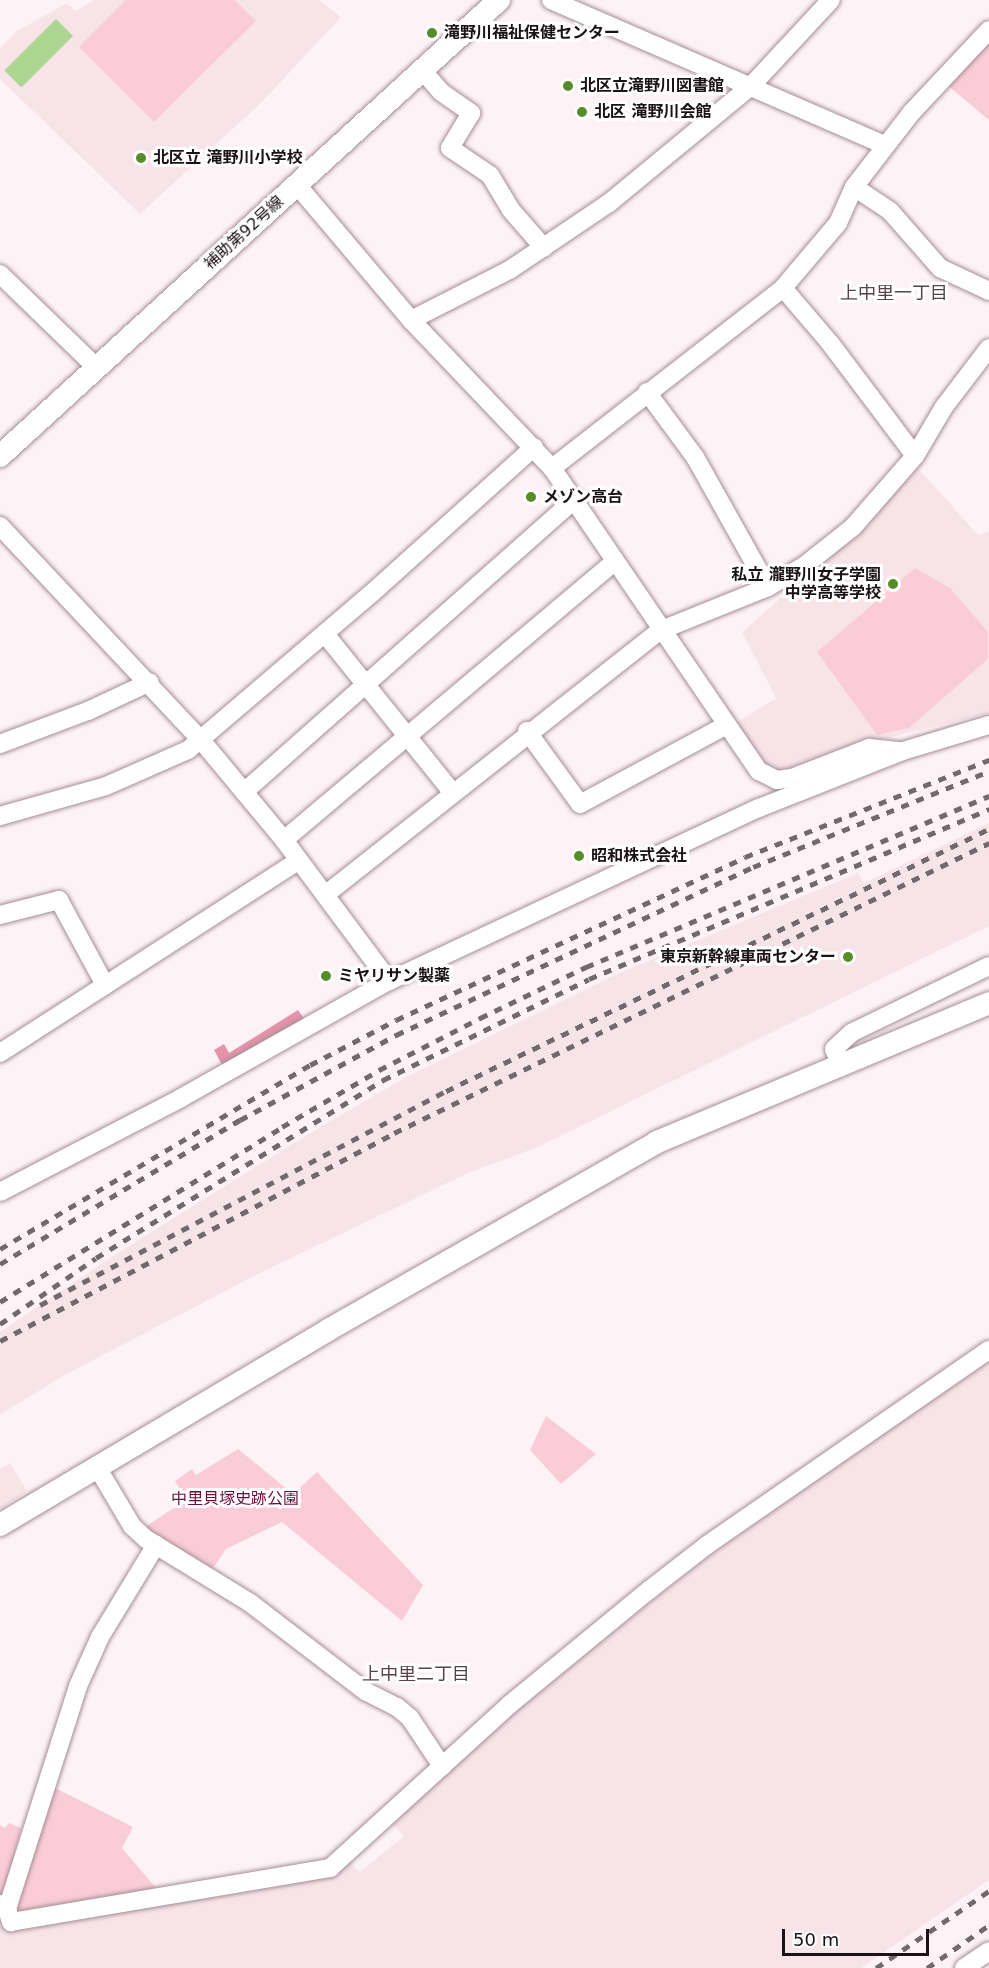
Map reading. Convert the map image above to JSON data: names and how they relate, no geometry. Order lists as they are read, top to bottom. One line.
{"streets":{"street":["補助第92号線"]},"districts":["上中里一丁目","上中里二丁目"],"parks":["中里貝塚史跡公園"],"places":["滝野川福祉保健センター","北区立滝野川図書館","北区 滝野川会館","北区立 滝野川小学校","メゾン高台","私立 瀧野川女子学園 中学高等学校","昭和株式会社","東京新幹線車両センター","ミヤリサン製薬"],"scale_bar":"50 m"}
